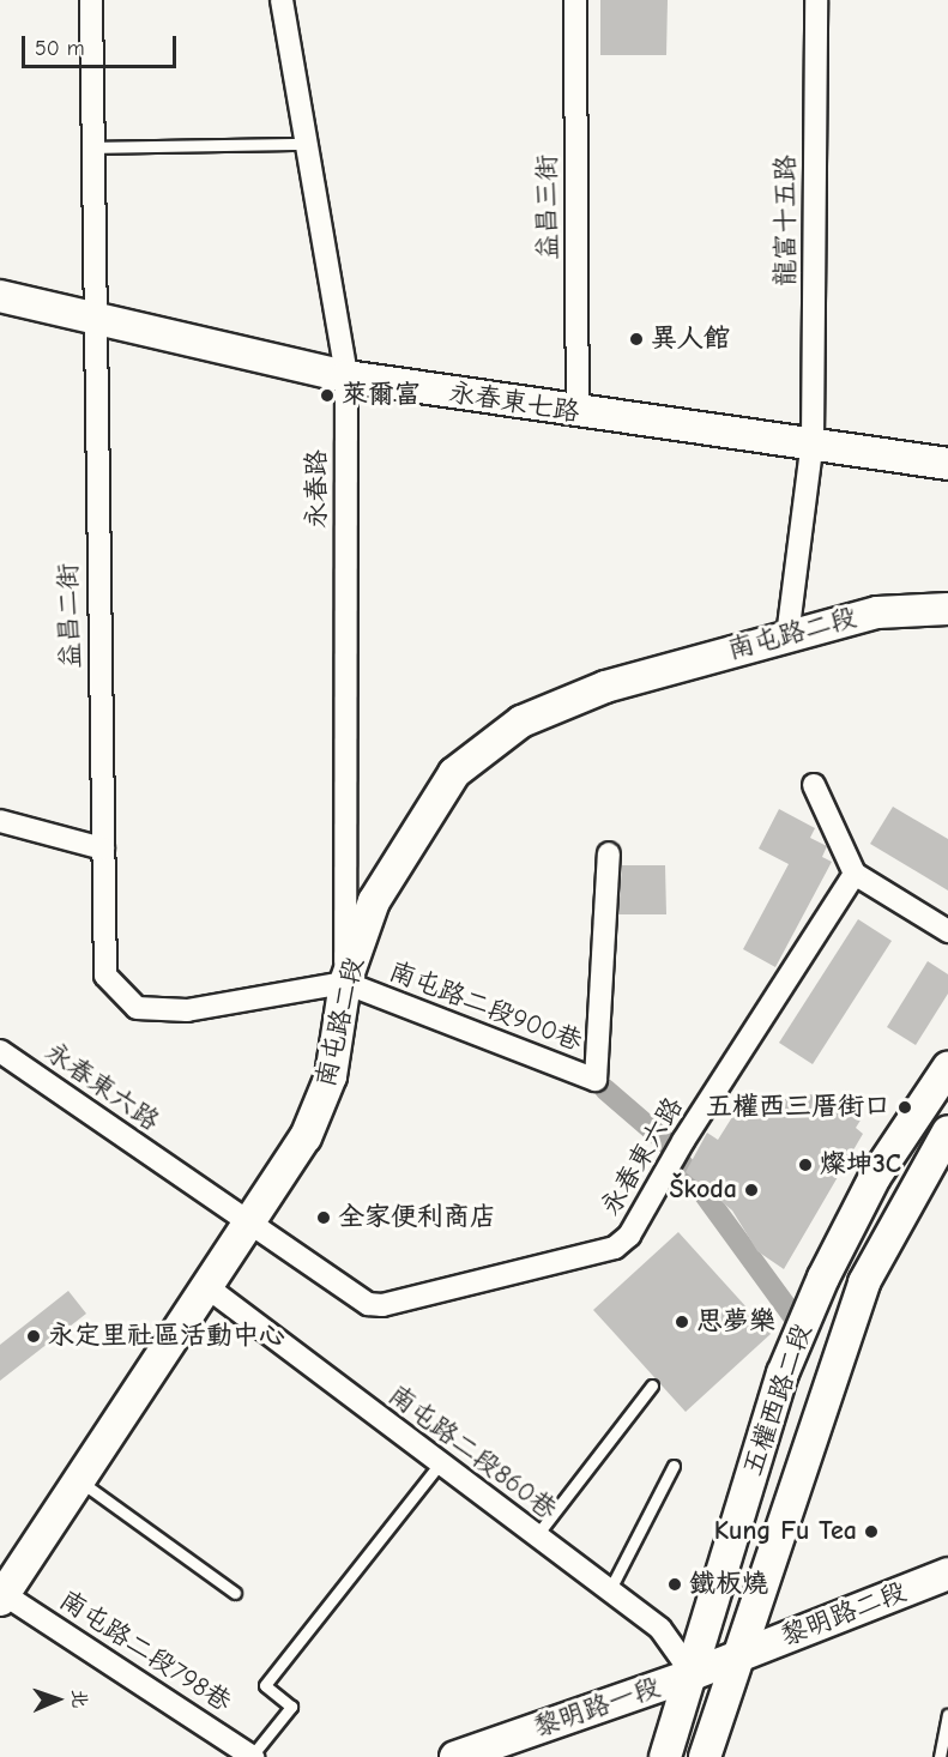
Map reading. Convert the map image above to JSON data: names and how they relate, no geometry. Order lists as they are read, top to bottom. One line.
{"streets":{"main road":["永春東七路","南屯路二段","五權西路二段","黎明路二段","黎明路一段"],"street":["益昌三街","龍富十五路","永春路","益昌二街","南屯路二段900巷","永春東六路","南屯路二段860巷","南屯路二段798巷"]},"crossings":[["益昌三街","永春東七路"],["龍富十五路","永春東七路"],["龍富十五路","南屯路二段"],["永春東七路","永春路"],["永春東七路","益昌二街"],["永春路","益昌二街"],["永春路","南屯路二段"],["永春路","南屯路二段900巷"],["益昌二街","南屯路二段"],["益昌二街","南屯路二段900巷"],["南屯路二段","南屯路二段900巷"],["南屯路二段","永春東六路"],["南屯路二段","南屯路二段860巷"],["南屯路二段","南屯路二段798巷"],["五權西路二段","南屯路二段860巷"],["五權西路二段","黎明路二段"],["五權西路二段","黎明路一段"],["南屯路二段860巷","黎明路一段"],["黎明路二段","黎明路一段"]],"places":["異人館","萊爾富","五權西三厝街口","燦坤3C","Škoda","全家便利商店","思夢樂","永定里社區活動中心","Kung Fu Tea","鐵板燒"],"scale_bar":"50 m","north":"right"}
